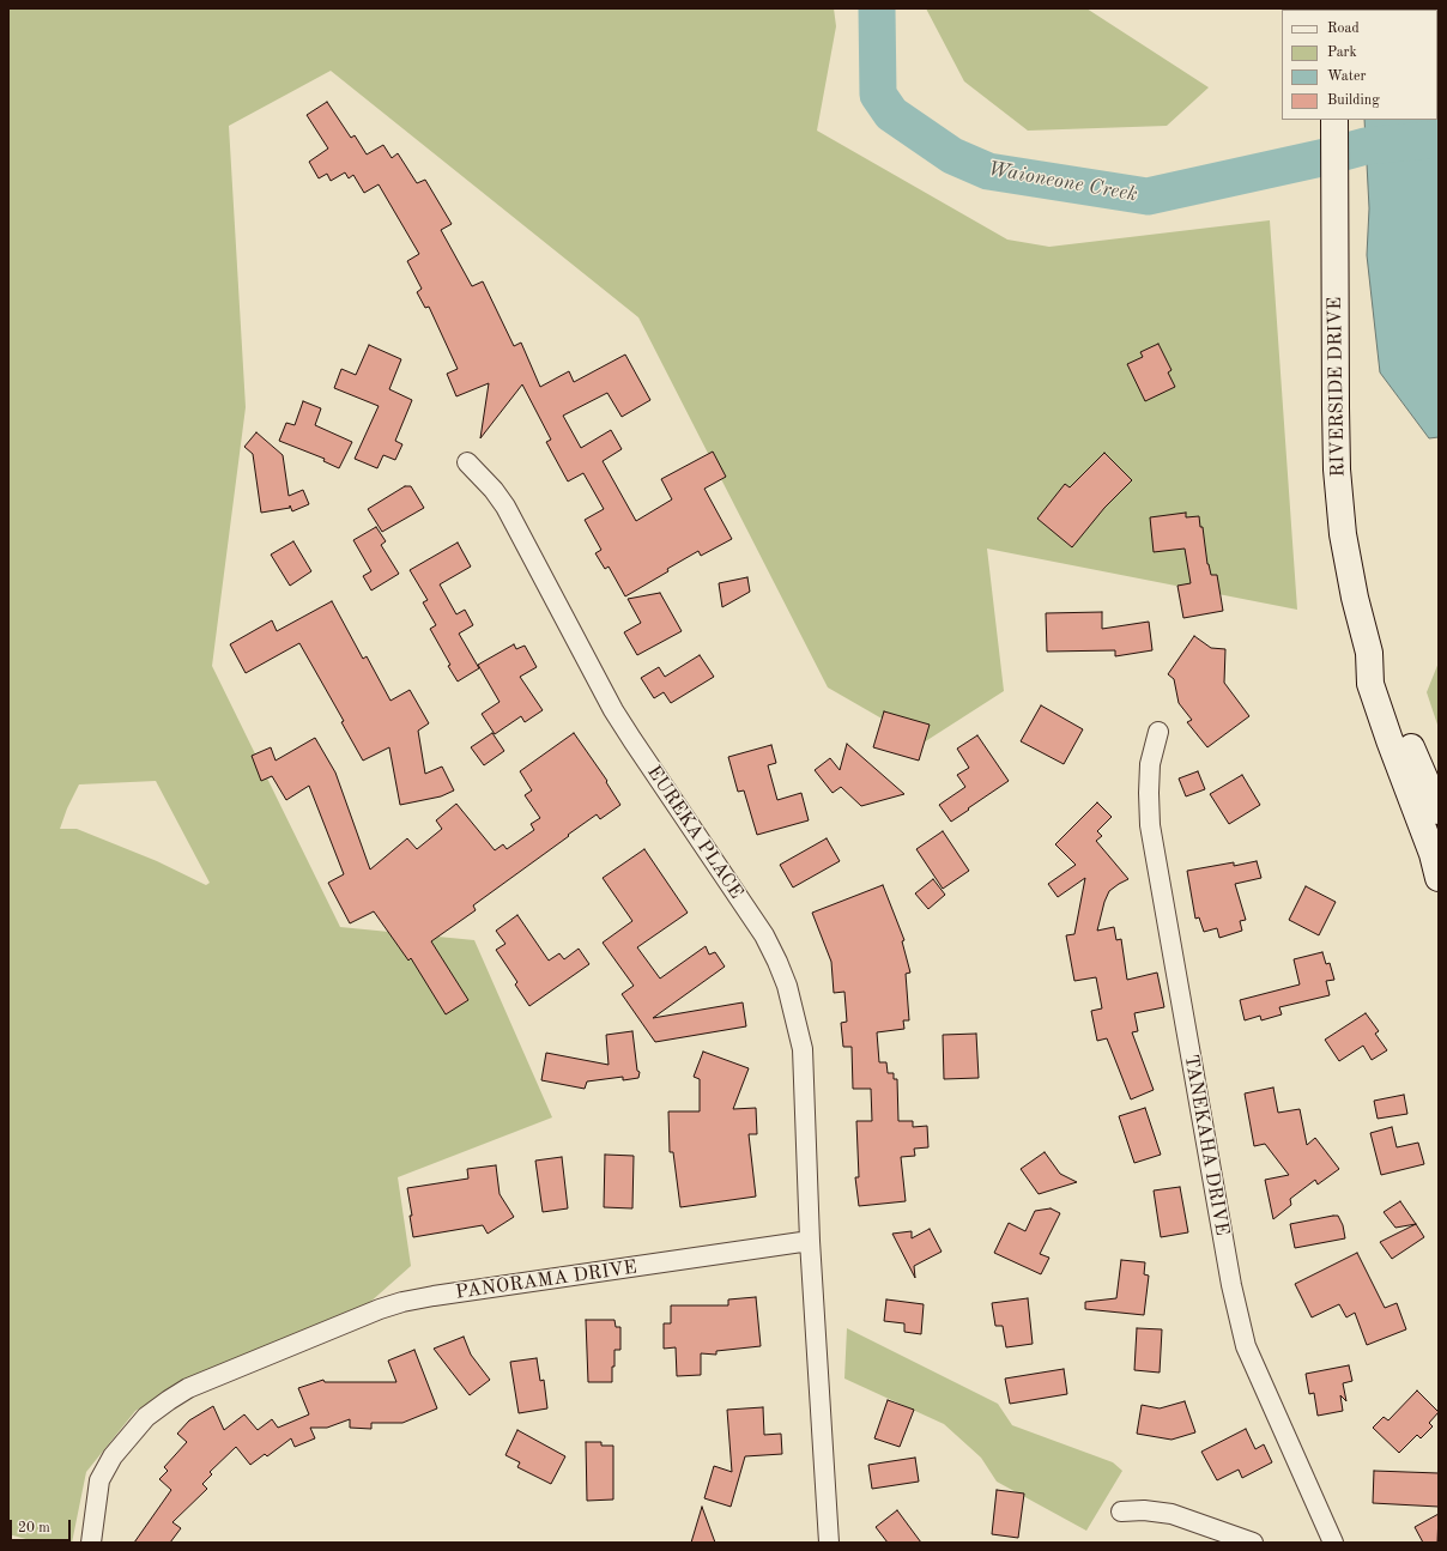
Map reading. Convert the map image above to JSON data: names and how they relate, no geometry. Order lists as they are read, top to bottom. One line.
{"streets":{"main road":["RIVERSIDE DRIVE"],"street":["EUREKA PLACE","TANEKAHA DRIVE","PANORAMA DRIVE"]},"crossings":[["EUREKA PLACE","PANORAMA DRIVE"]],"water":["Waioneone Creek"],"legend":["Road","Park","Water","Building"],"scale_bar":"20 m"}
